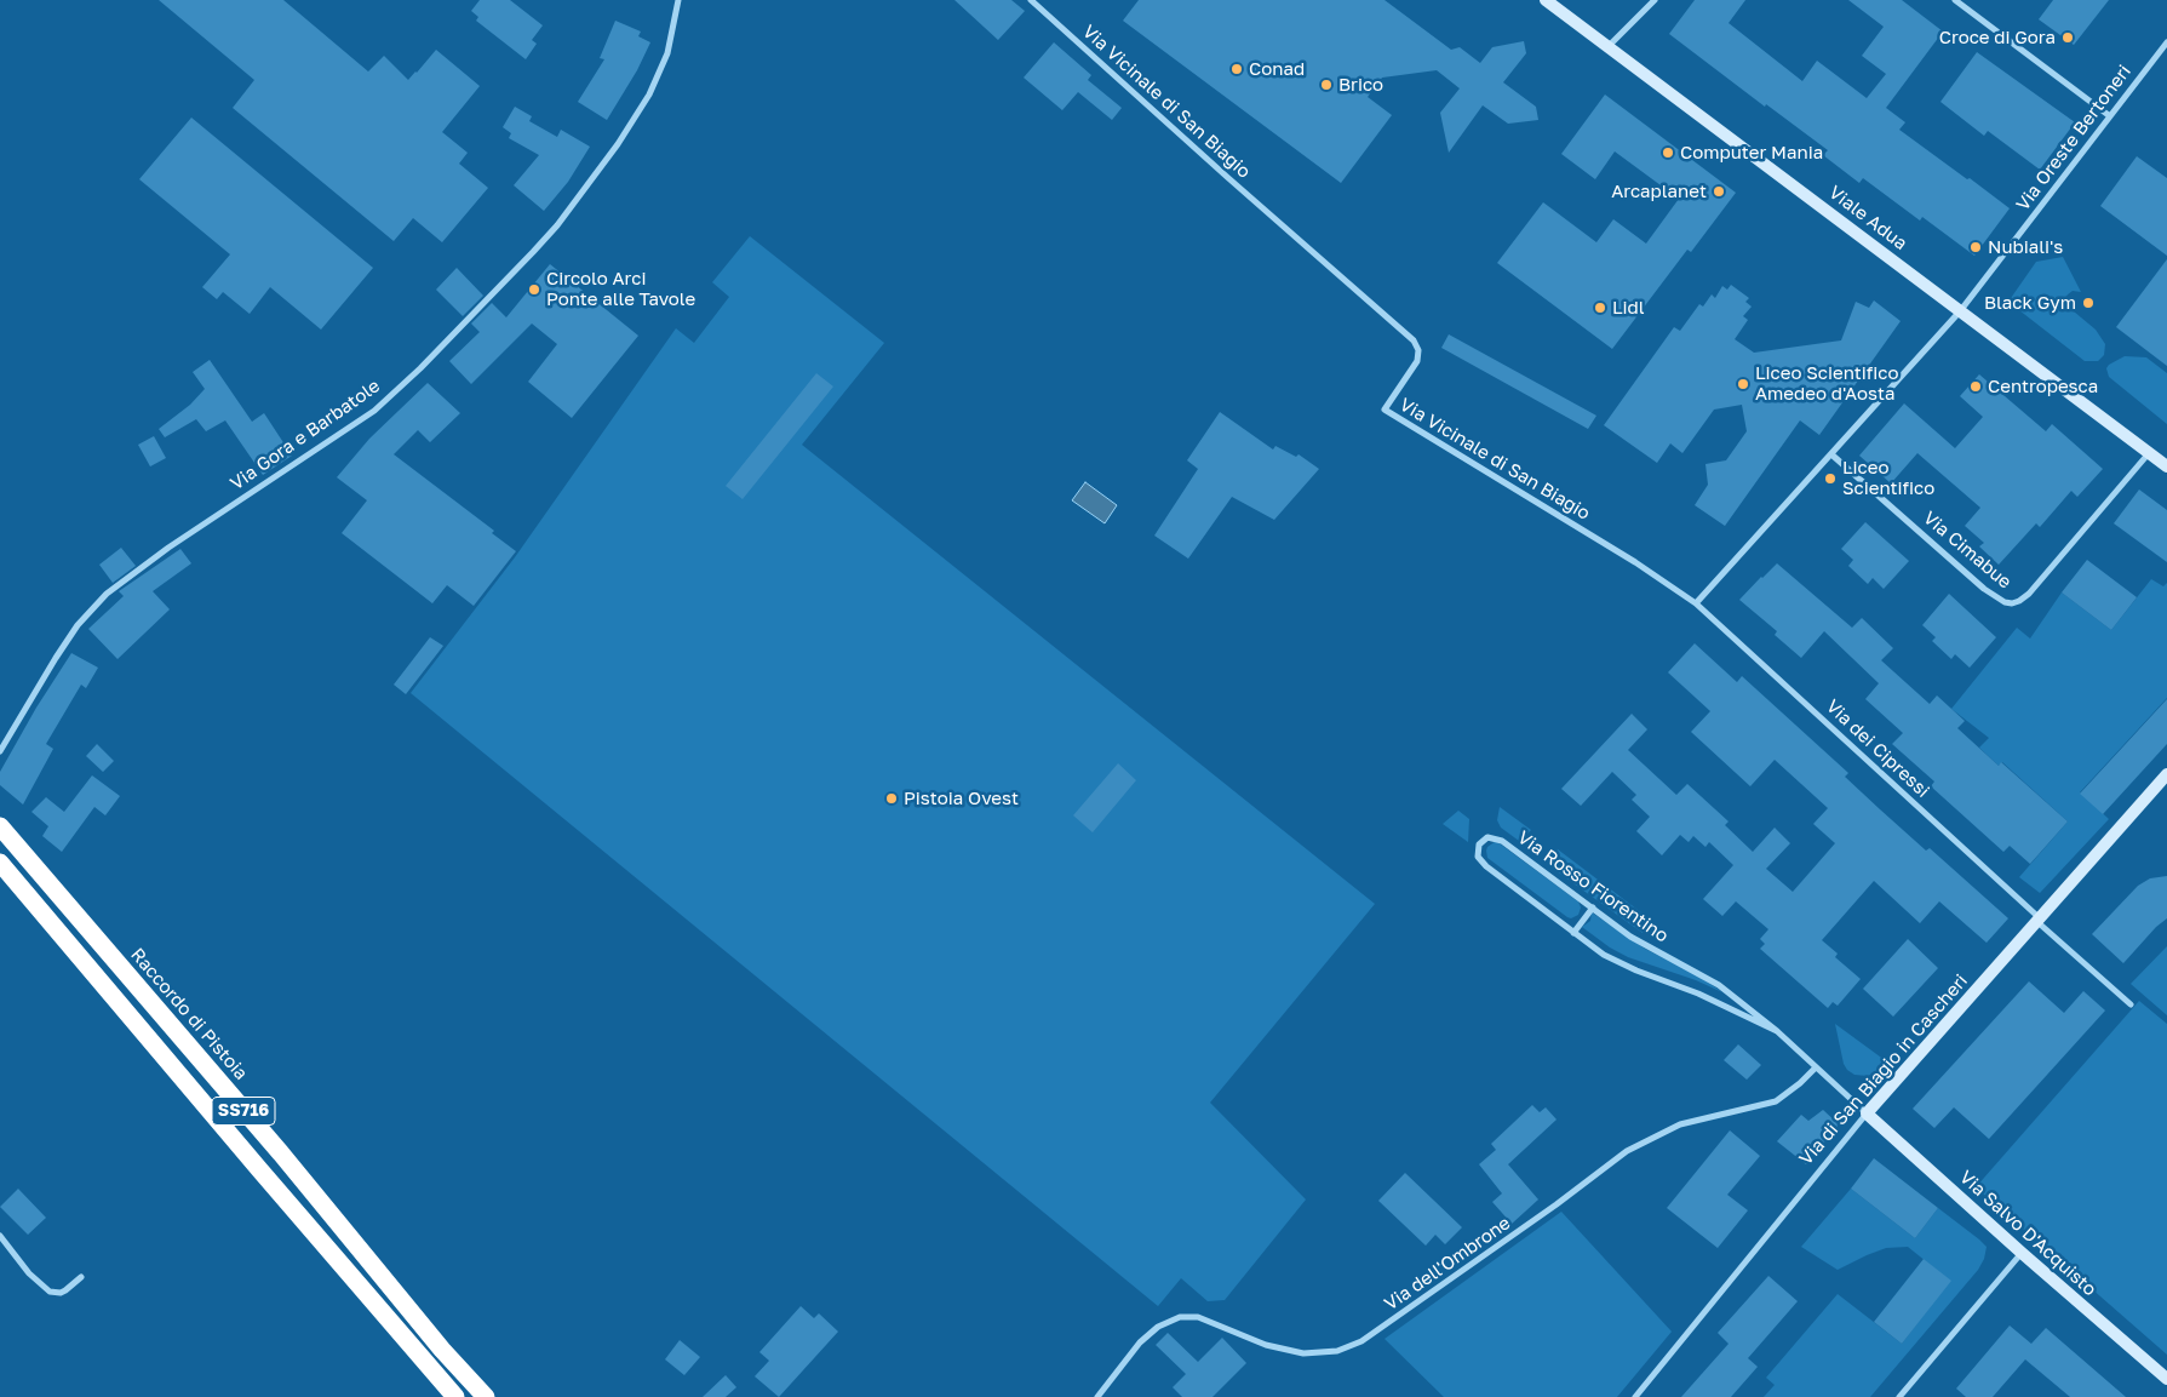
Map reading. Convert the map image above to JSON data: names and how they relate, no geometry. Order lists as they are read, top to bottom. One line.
{"streets":{"highway":["Raccordo di Pistoia","SS716"],"street":["Via Vicinale di San Biagio","Via Oreste Bertoneri","Viale Adua","Via Gora e Barbatole","Via Cimabue","Via dei Cipressi","Via Rosso Fiorentino","Via di San Biagio in Cascheri","Via Salvo D'Acquisto","Via dell'Ombrone"]},"crossings":[["Via Vicinale di San Biagio","Via dei Cipressi"],["Via Oreste Bertoneri","Viale Adua"],["Viale Adua","Via Cimabue"],["Via dei Cipressi","Via di San Biagio in Cascheri"],["Via Rosso Fiorentino","Via di San Biagio in Cascheri"],["Via Rosso Fiorentino","Via Salvo D'Acquisto"],["Via Rosso Fiorentino","Via dell'Ombrone"],["Via di San Biagio in Cascheri","Via Salvo D'Acquisto"]],"places":["Croce di Gora","Conad","Brico","Computer Mania","Arcaplanet","Nubiali's","Circolo Arci Ponte alle Tavole","Black Gym","Lidl","Liceo Scientifico Amedeo d'Aosta","Centropesca","Liceo Scientifico","Pistoia Ovest"]}
